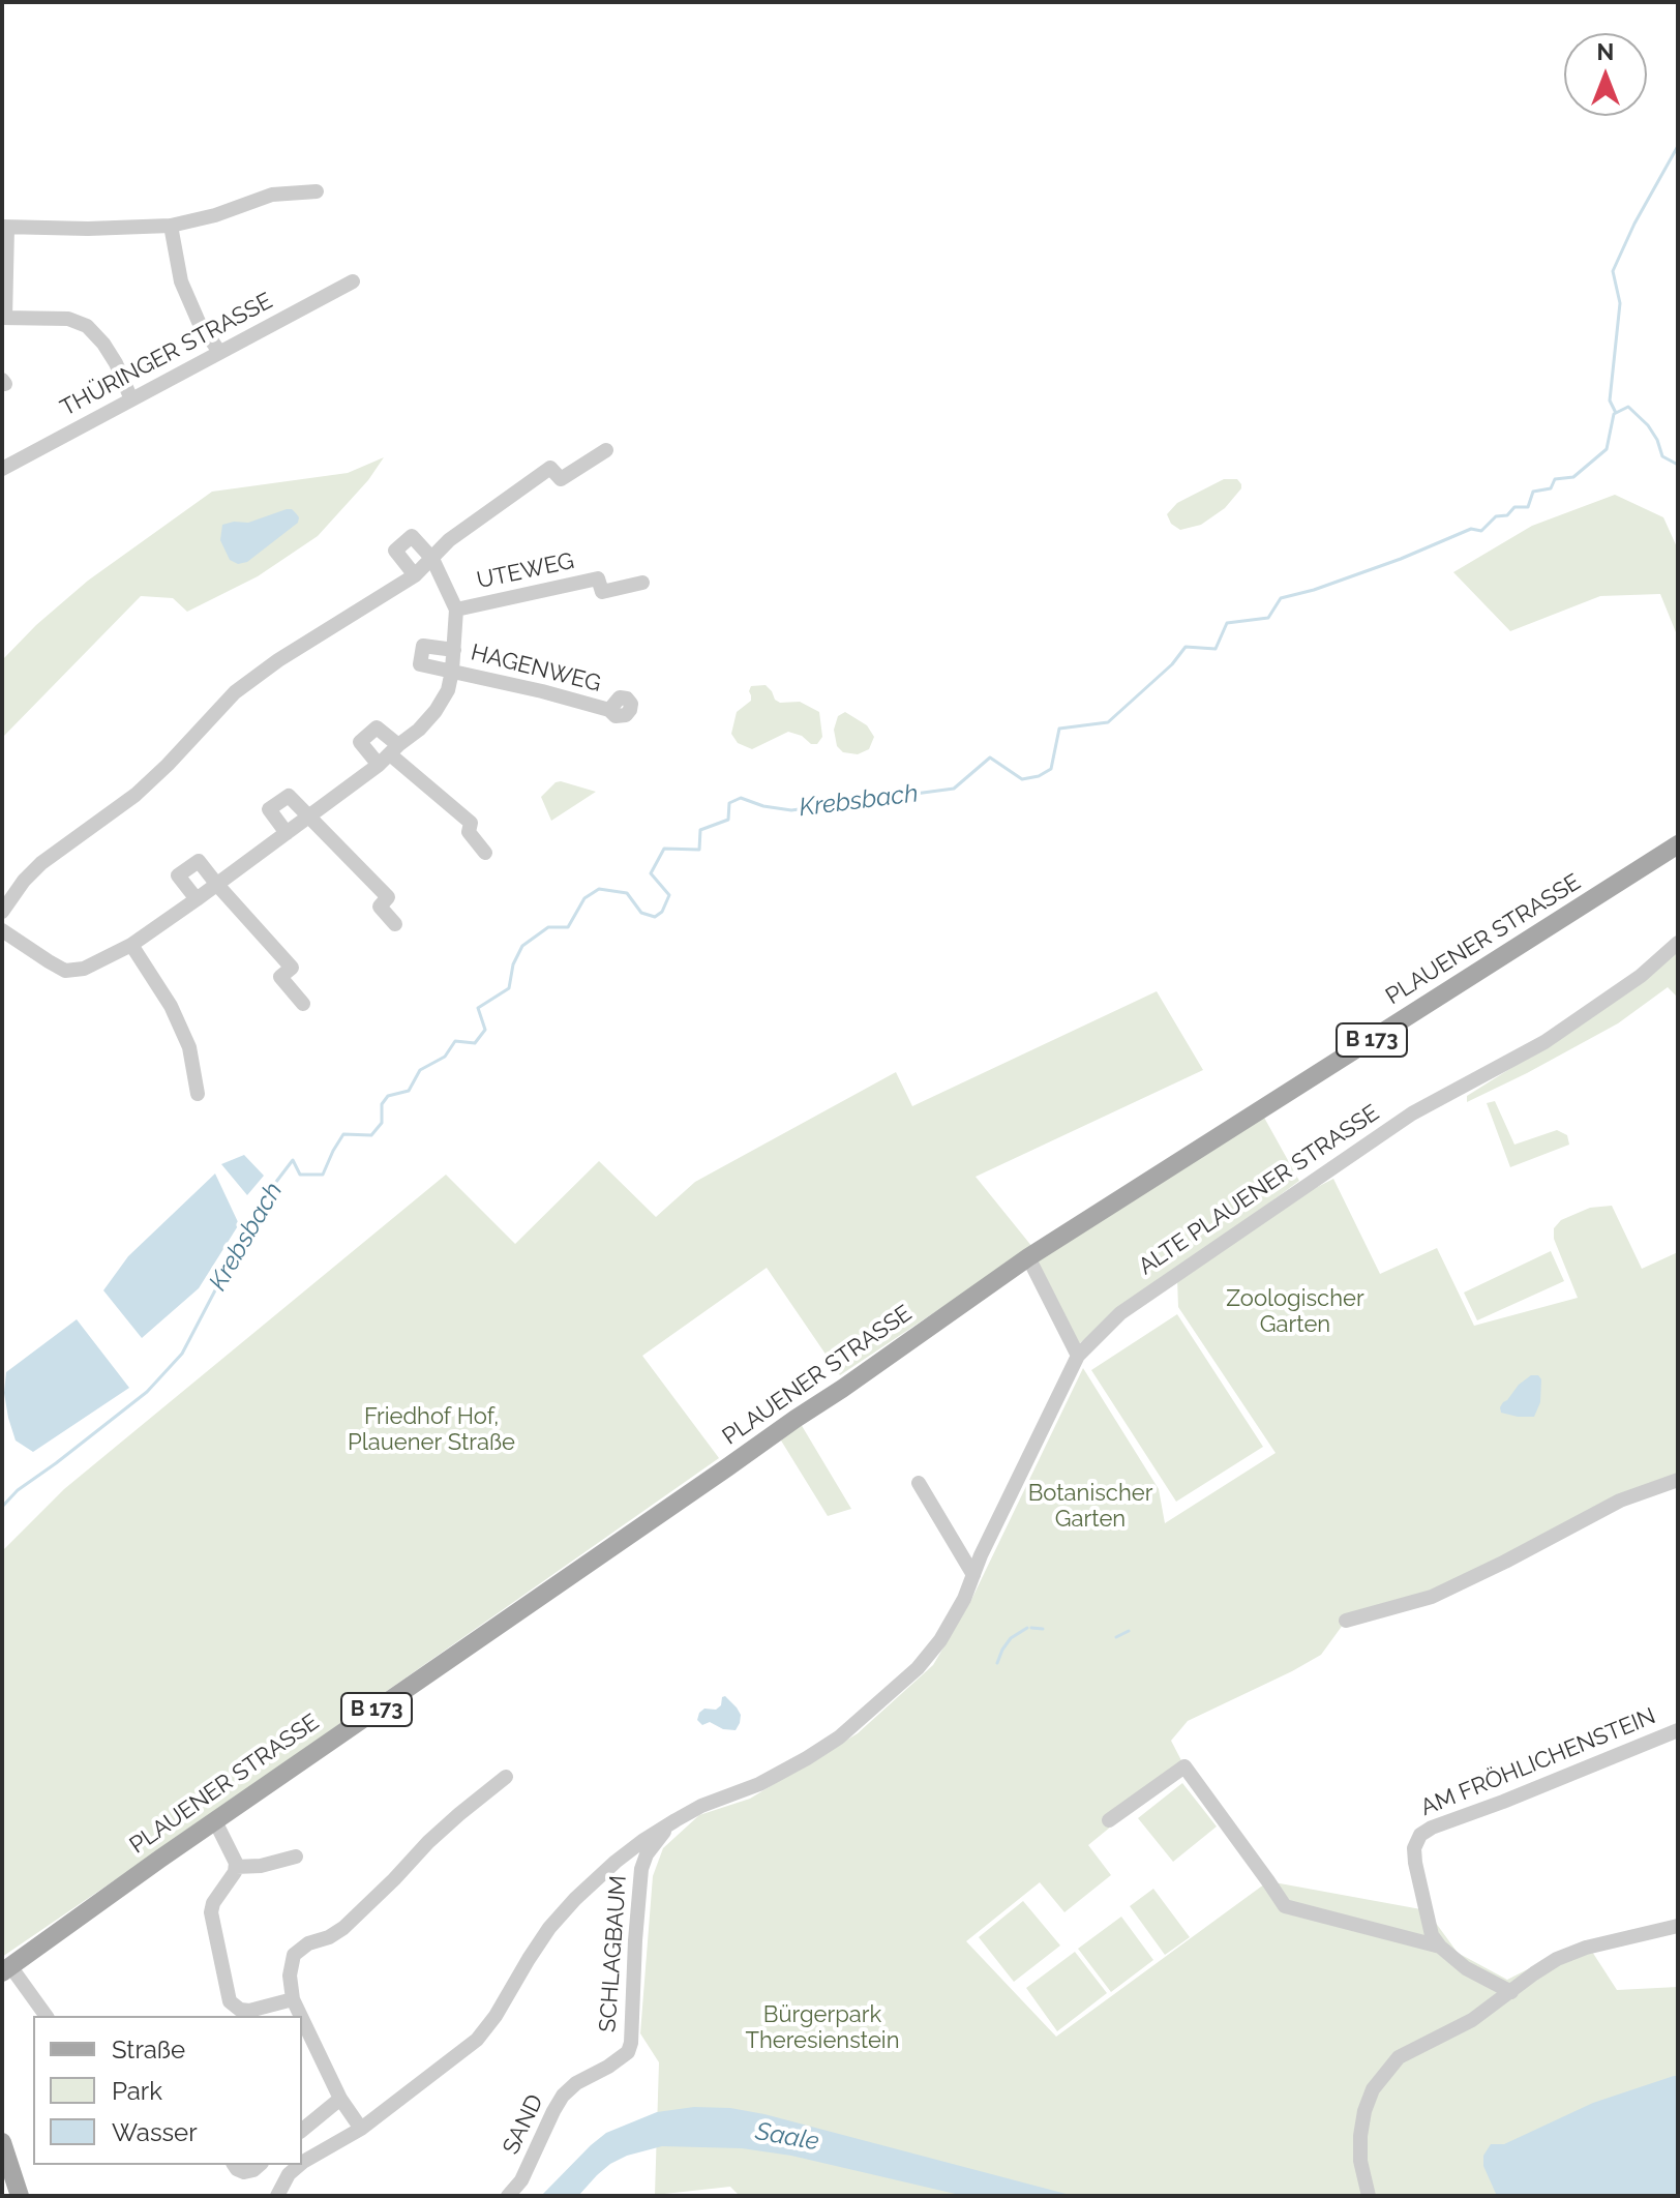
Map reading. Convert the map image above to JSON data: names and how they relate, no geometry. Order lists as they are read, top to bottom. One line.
{"streets":{"main road":["PLAUENER STRASSE","B 173"],"street":["THÜRINGER STRASSE","UTEWEG","HAGENWEG","ALTE PLAUENER STRASSE","AM FRÖHLICHENSTEIN","SCHLAGBAUM","SAND"]},"crossings":[["ALTE PLAUENER STRASSE","SCHLAGBAUM"],["SCHLAGBAUM","SAND"]],"water":["Krebsbach","Saale"],"parks":["Zoologischer Garten","Friedhof Hof, Plauener Straße","Botanischer Garten","Bürgerpark Theresienstein"],"legend":["Straße","Park","Wasser"],"north":"top"}
